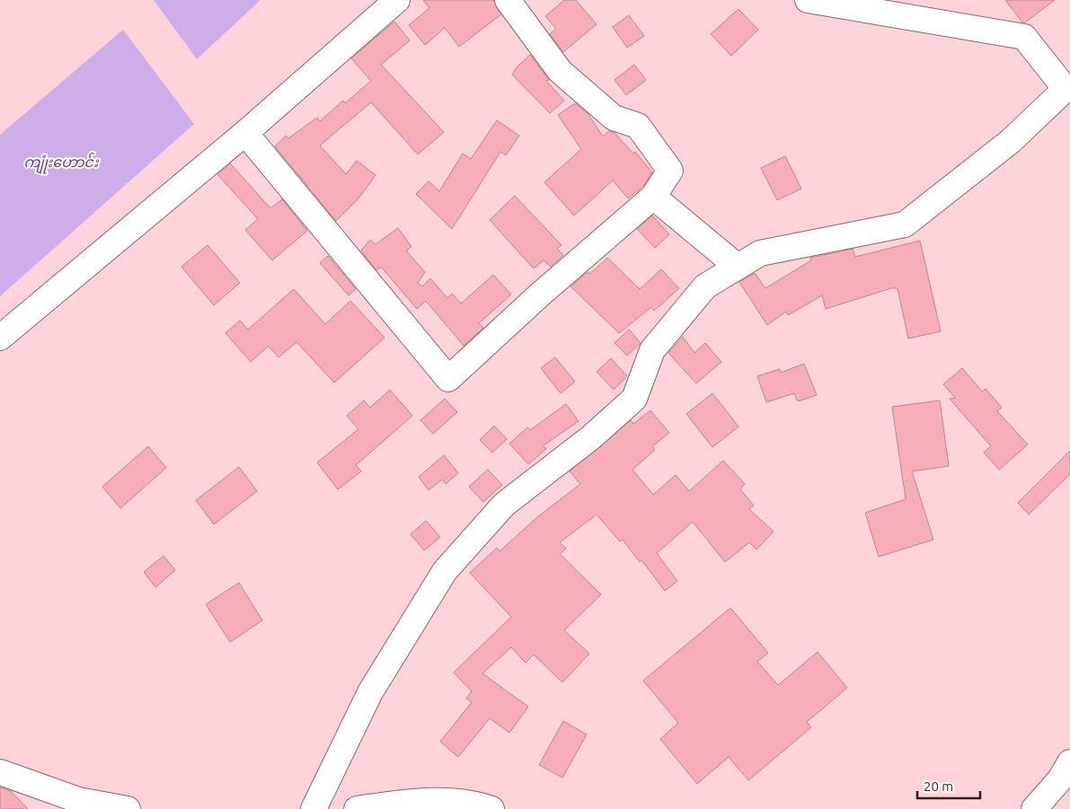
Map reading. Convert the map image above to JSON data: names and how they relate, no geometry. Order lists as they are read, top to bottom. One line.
{"water":["ကျုံးဟောင်း"],"scale_bar":"20 m"}
